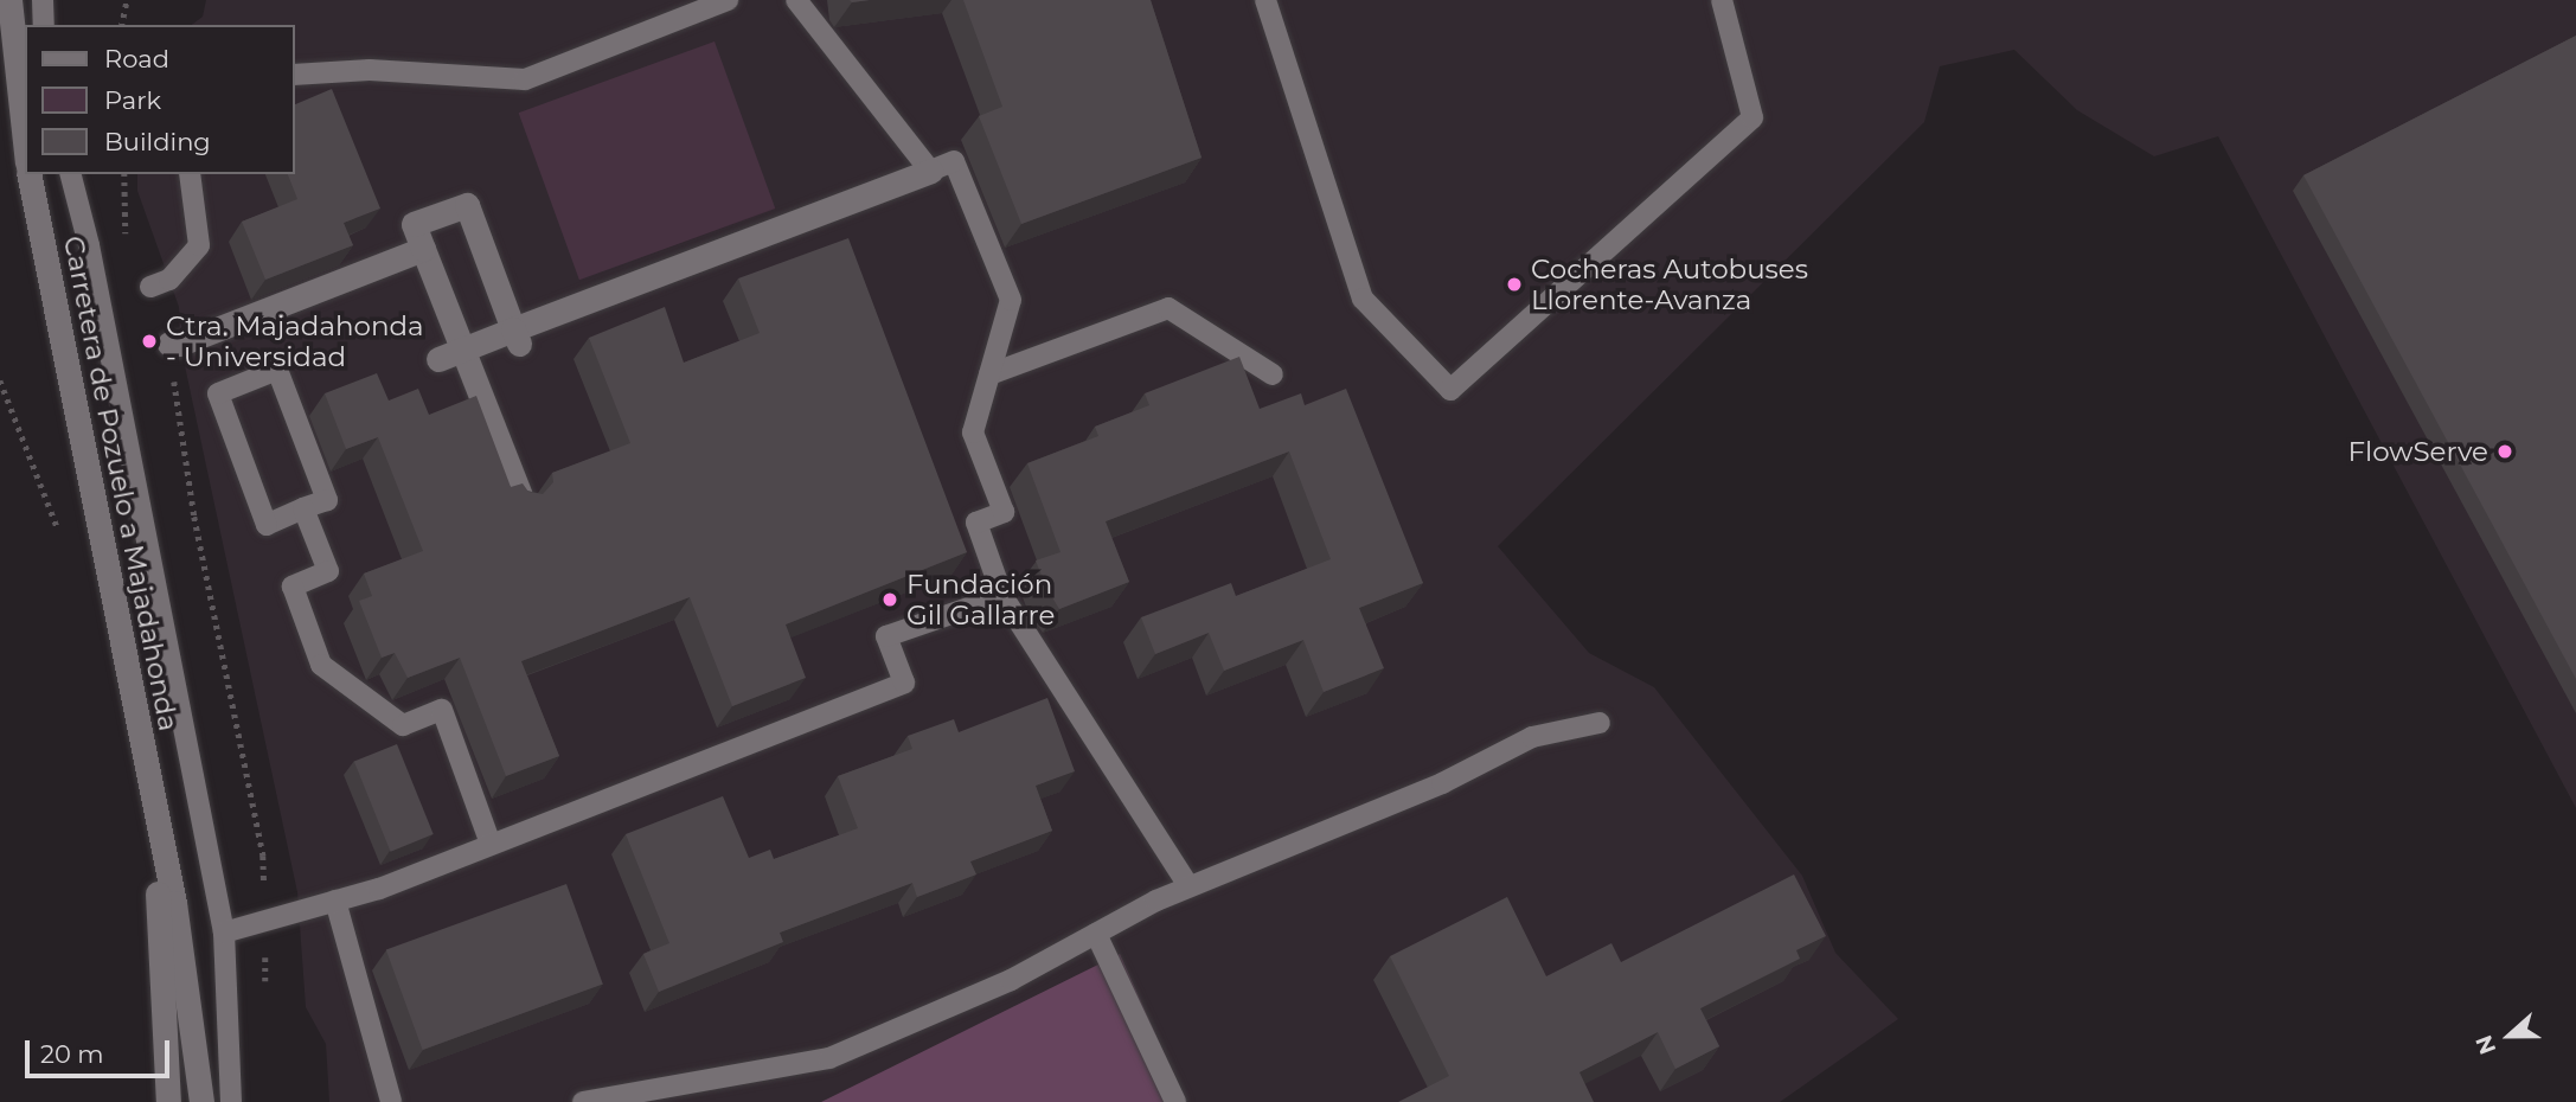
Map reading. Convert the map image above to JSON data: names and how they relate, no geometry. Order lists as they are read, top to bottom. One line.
{"streets":{"street":["Carretera de Pozuelo a Majadahonda"]},"places":["Cocheras Autobuses Llorente-Avanza","Ctra. Majadahonda - Universidad","FlowServe","Fundación Gil Gallarre"],"legend":["Road","Park","Building"],"scale_bar":"20 m","north":"left"}
